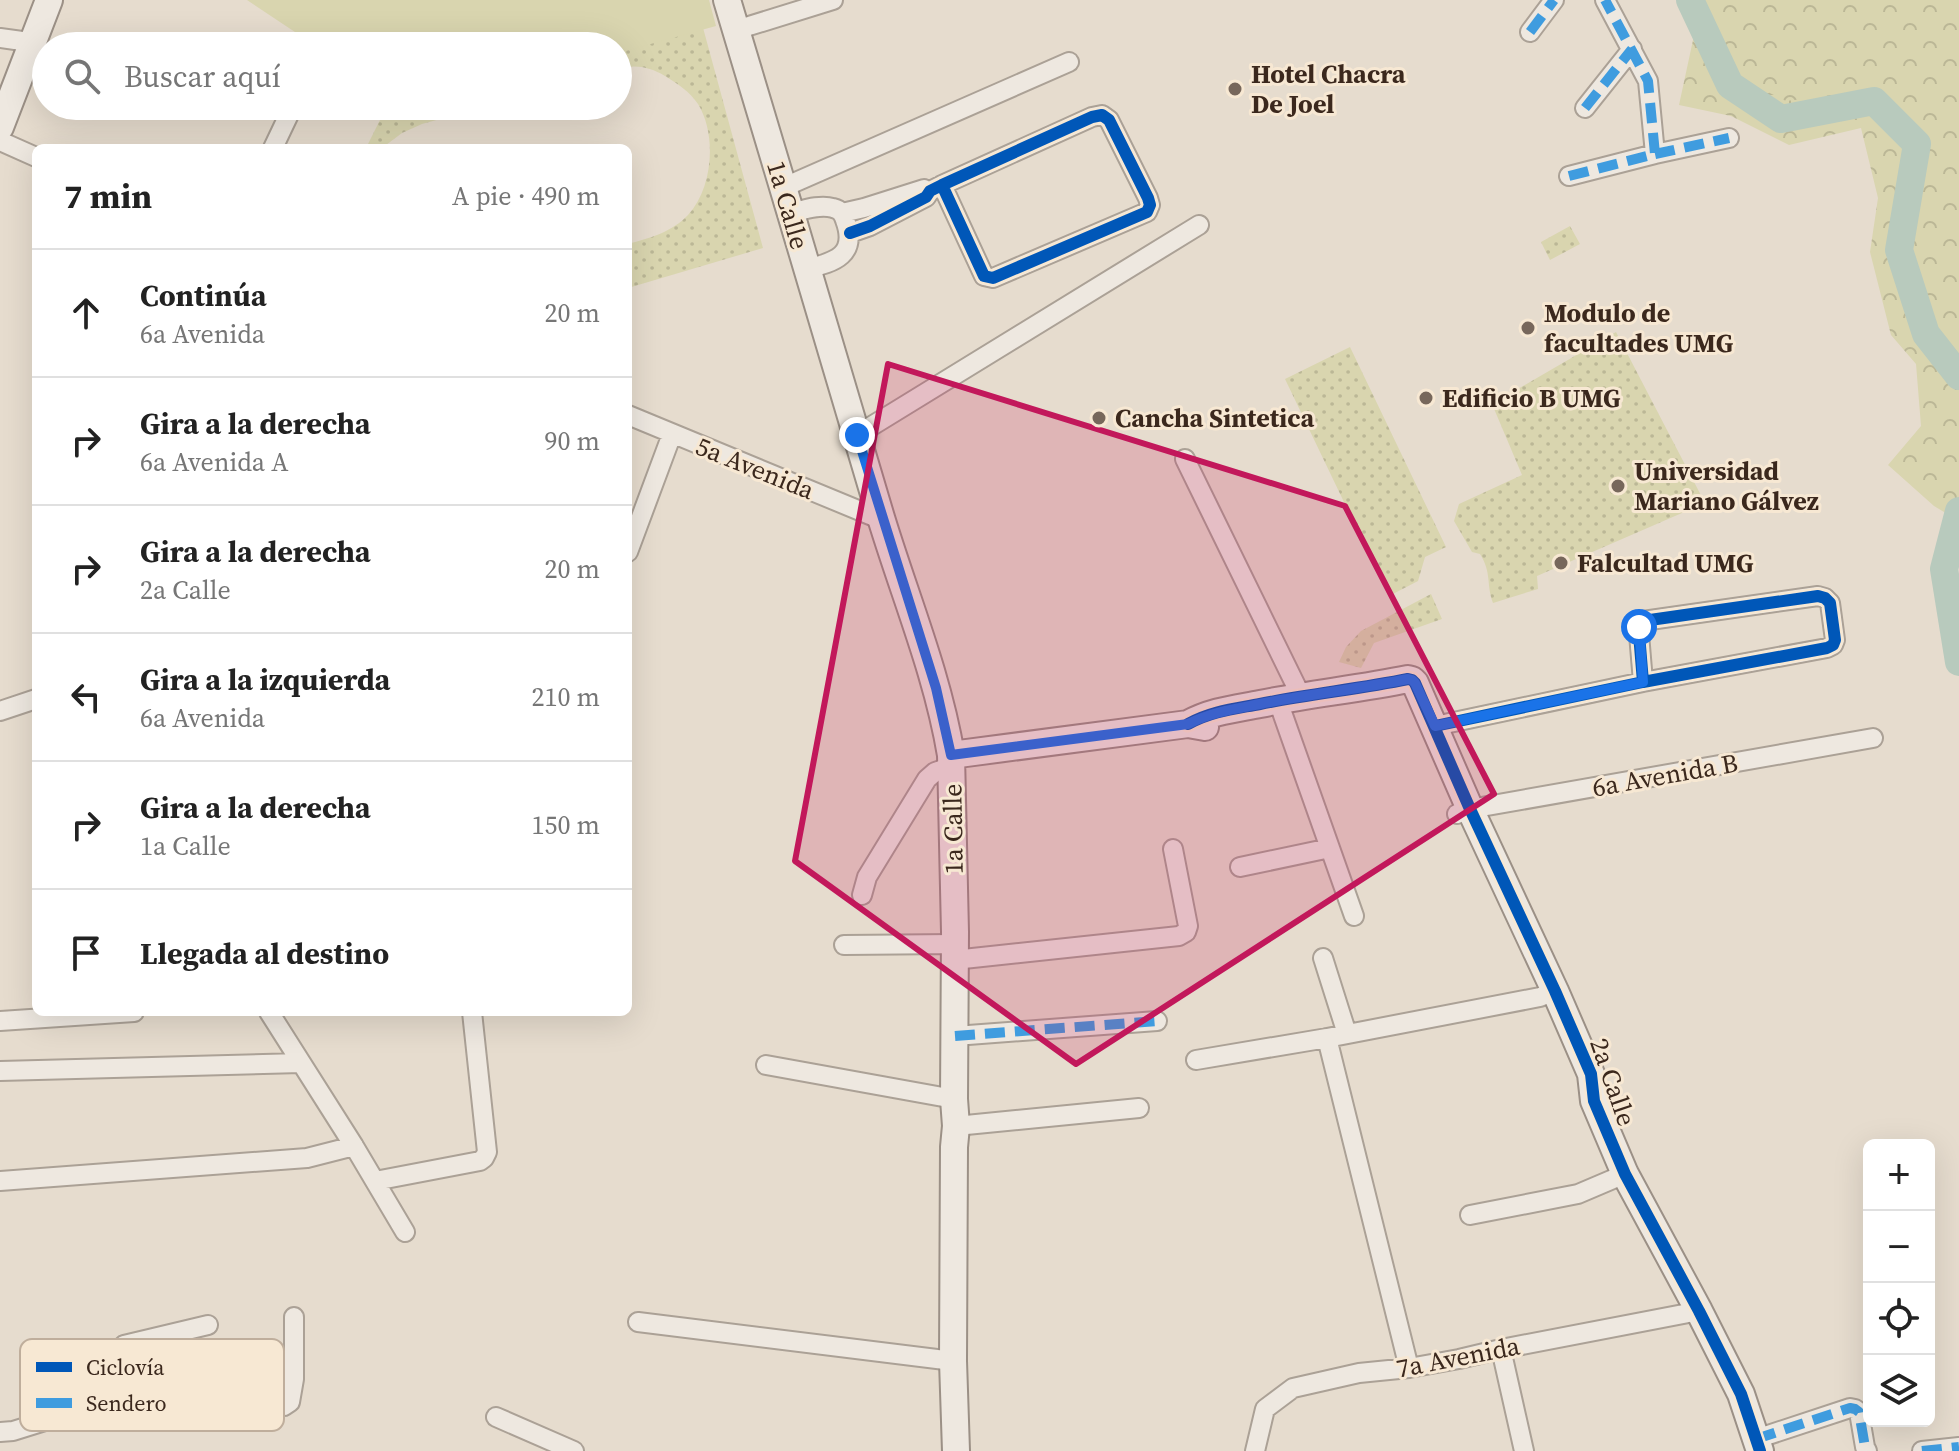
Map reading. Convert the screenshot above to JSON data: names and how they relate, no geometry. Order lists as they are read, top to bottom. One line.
{"streets":{"main road":["1a Calle","2a Calle"],"street":["5a Avenida","6a Avenida B","7a Avenida"]},"crossings":[["1a Calle","5a Avenida"],["6a Avenida B","2a Calle"],["2a Calle","7a Avenida"]],"places":["Hotel Chacra De Joel","Modulo de facultades UMG","Edificio B UMG","Cancha Sintetica","Universidad Mariano Gálvez","Falcultad UMG"],"legend":["Ciclovía","Sendero"],"page":{"search":"Buscar aquí","heading":["7 min","A pie · 490 m"],"list":[["Continúa","6a Avenida","20 m"],["Gira a la derecha","6a Avenida A","90 m"],["Gira a la derecha","2a Calle","20 m"],["Gira a la izquierda","6a Avenida","210 m"],["Gira a la derecha","1a Calle","150 m"],"Llegada al destino"],"map_buttons":["+","−"]}}
